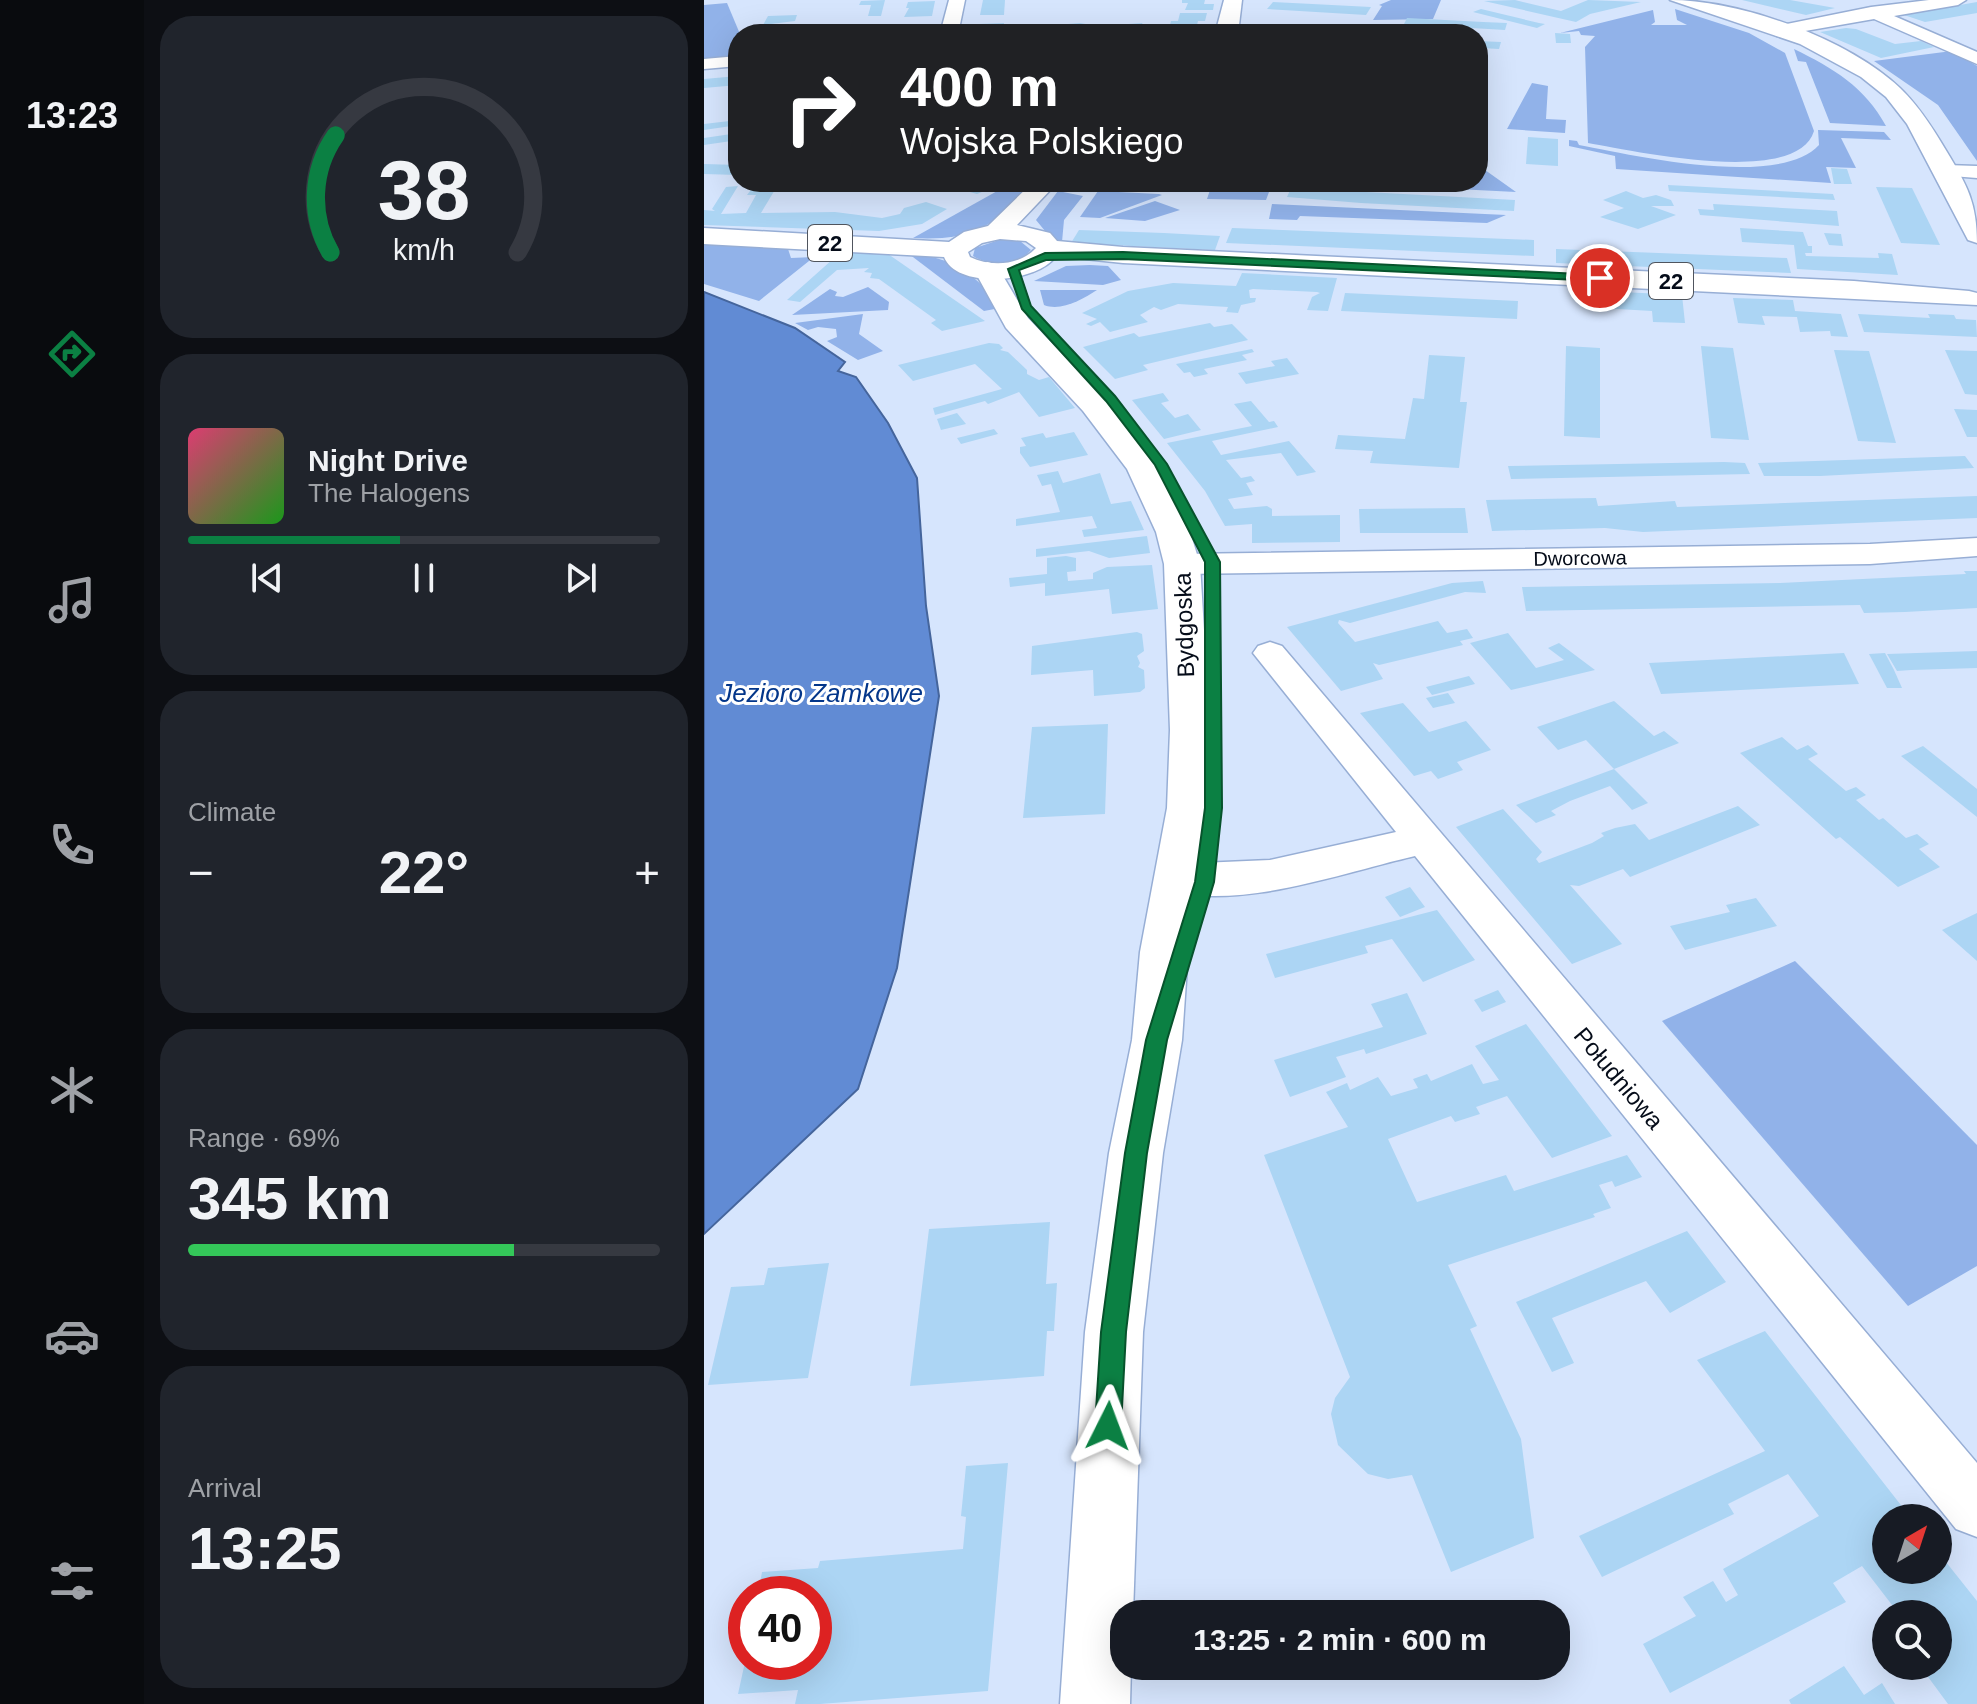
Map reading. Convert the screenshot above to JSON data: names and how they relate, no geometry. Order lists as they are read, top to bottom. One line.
{"streets":{"street":["22","Dworcowa","Bydgoska","Południowa"]},"crossings":[["22","Bydgoska"],["Dworcowa","Bydgoska"]],"water":["Jezioro Zamkowe"],"north":"top right","page":{"tabs":"13:23","turn":["400 m","Wojska Polskiego"],"song":["Night Drive","The Halogens"],"tile":["Climate",["Range · 69%","345 km"],["Arrival","13:25"]],"heat":["−","22°","+"],"limit":"40","trip":"13:25 · 2 min · 600 m","gauge":["38","km/h"]}}
